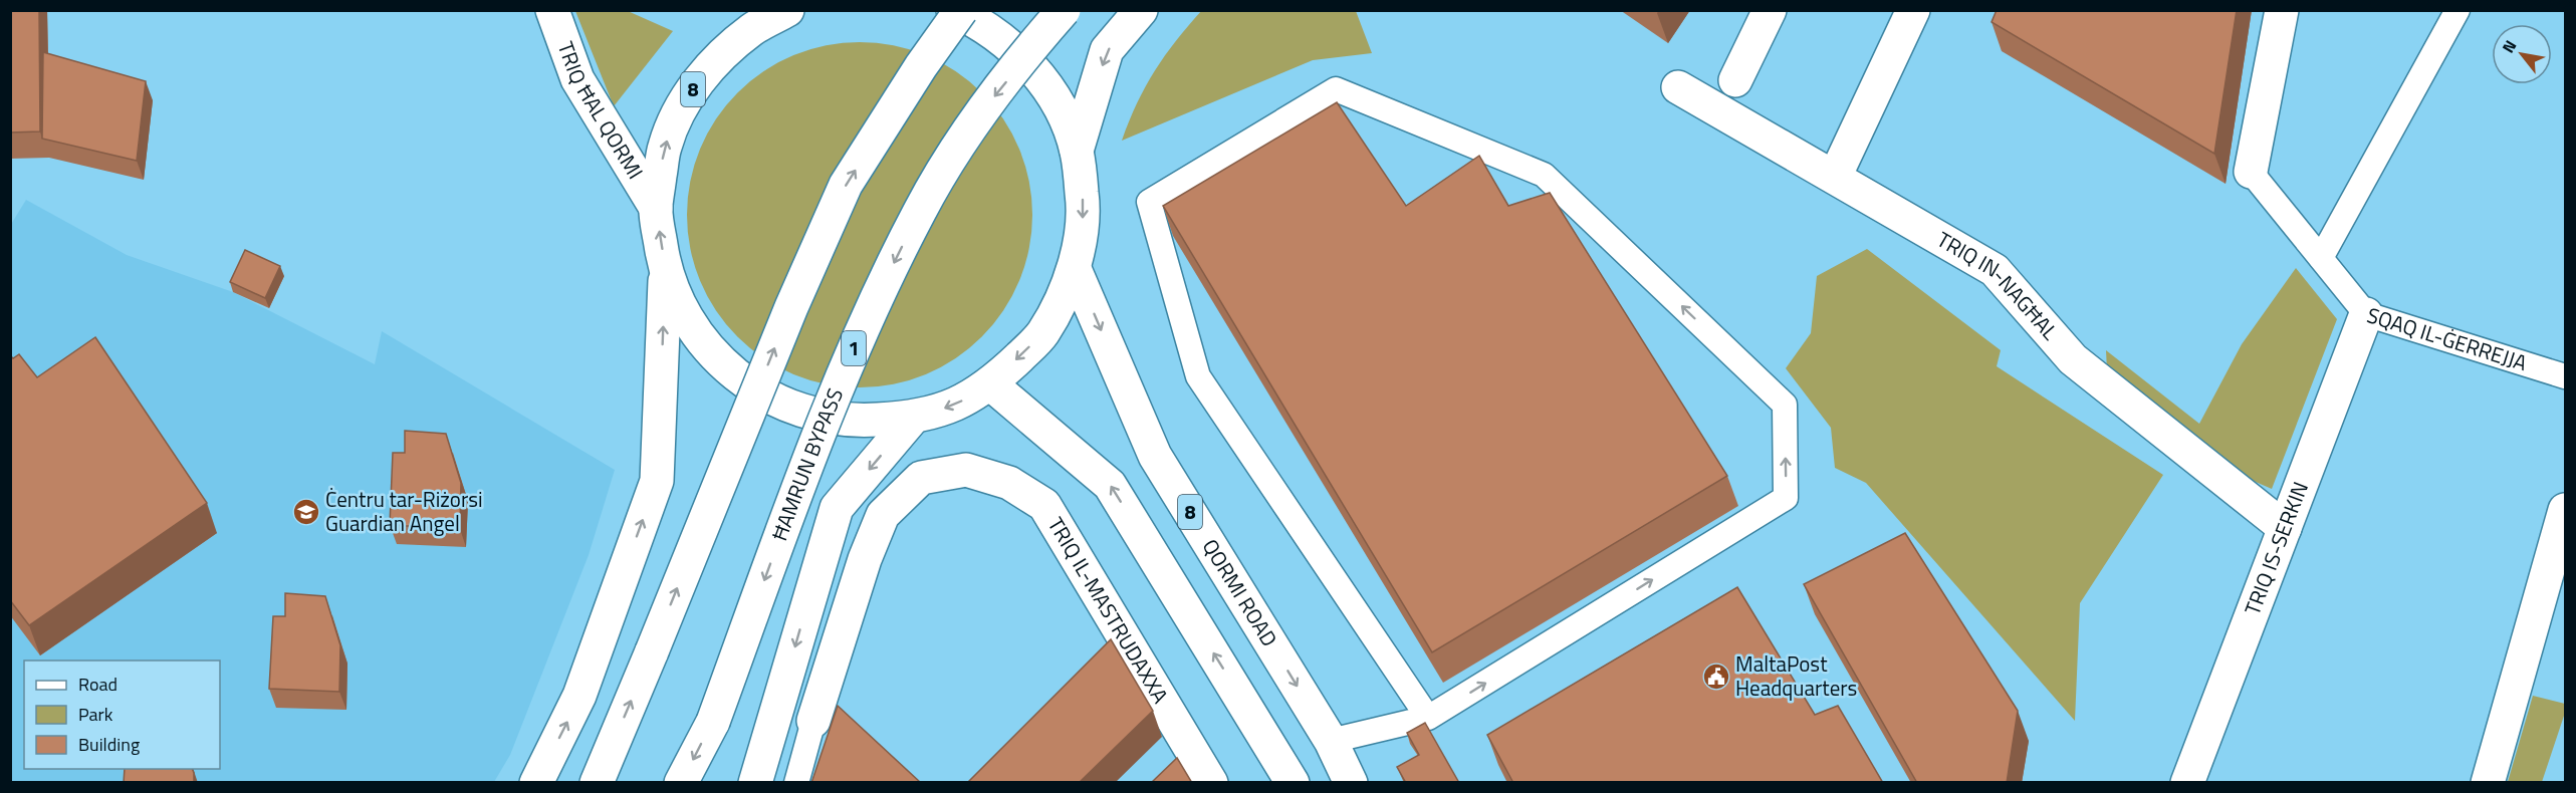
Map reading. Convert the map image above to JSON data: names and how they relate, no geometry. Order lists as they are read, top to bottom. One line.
{"streets":{"main road":["8","TRIQ ĦAL QORMI","TRIQ IN-NAGĦAL","1","ĦAMRUN BYPASS","TRIQ IS-SERKIN","QORMI ROAD","TRIQ IL-MASTRUDAXXA"],"lane":["SQAQ IL-ĠERREJJA"]},"crossings":[["8","TRIQ ĦAL QORMI"],["8","ĦAMRUN BYPASS"],["8","QORMI ROAD"],["TRIQ IN-NAGĦAL","TRIQ IS-SERKIN"],["SQAQ IL-ĠERREJJA","TRIQ IS-SERKIN"]],"places":{"school or university":["Ċentru tar-Riżorsi Guardian Angel"],"public building":["MaltaPost Headquarters"]},"legend":["Road","Park","Building"],"north":"top left"}
